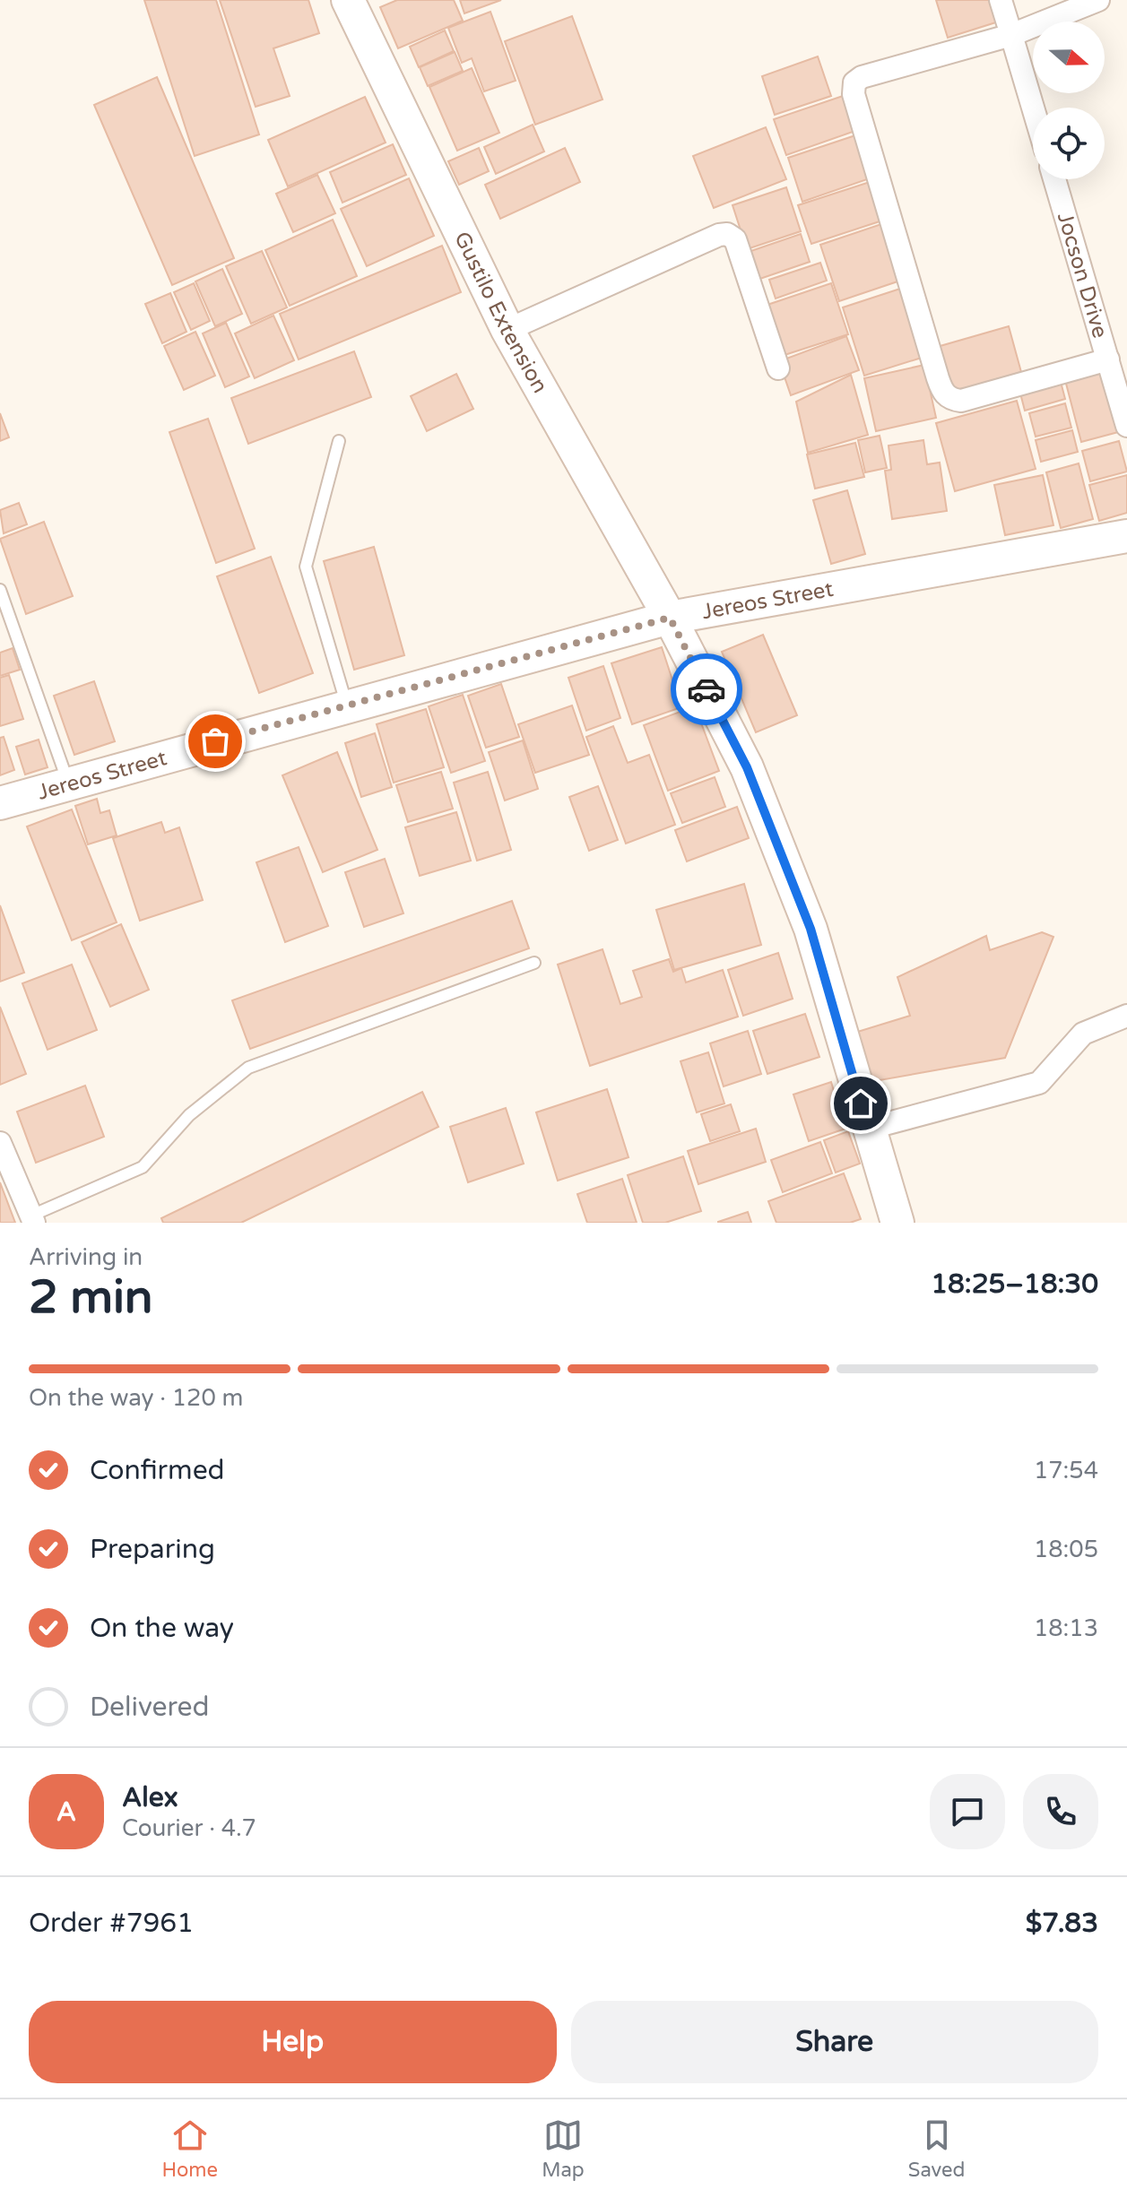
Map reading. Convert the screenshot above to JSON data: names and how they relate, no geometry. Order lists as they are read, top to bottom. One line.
{"streets":{"street":["Jocson Drive","Gustilo Extension","Jereos Street"]},"crossings":[["Gustilo Extension","Jereos Street"]],"north":"right","page":{"heading":["2 min","Arriving in","18:25–18:30"],"panel":["Alex","Courier · 4.7","Order #7961","$7.83"],"bar":"On the way · 120 m","list":[["Confirmed","17:54"],["Preparing","18:05"],["On the way","18:13"],"Delivered"],"round":"A","buttons":["Help","Share"],"tabs":["Home","Map","Saved"]}}
